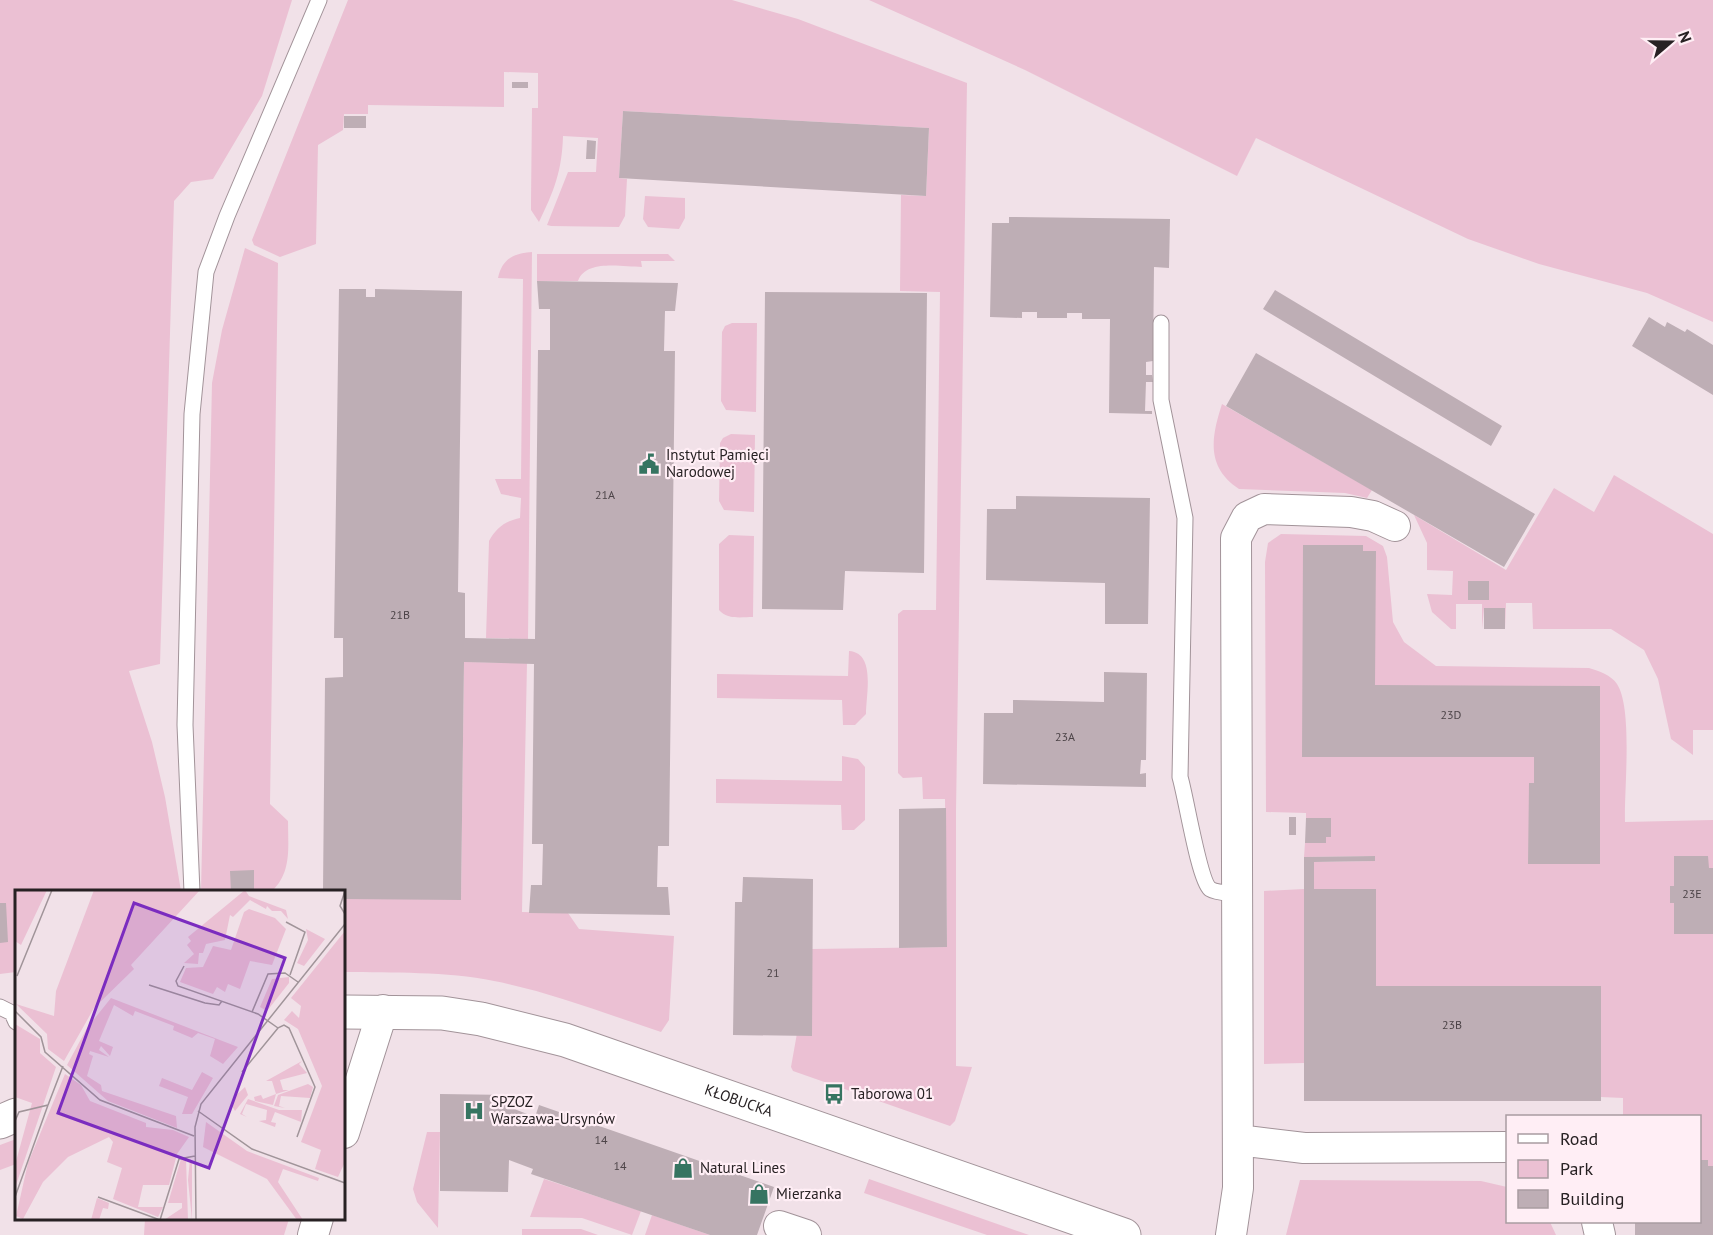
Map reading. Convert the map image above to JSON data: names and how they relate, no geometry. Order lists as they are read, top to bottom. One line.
{"streets":{"street":["KŁOBUCKA"]},"places":{"public building":["Instytut Pamięci Narodowej"],"bus stop":["Taborowa 01"],"hospital":["SPZOZ Warszawa-Ursynów"],"shop":["Natural Lines","Mierzanka"]},"house_numbers":["21A","21B","23D","23A","23E","21","23B","14","14"],"legend":["Road","Park","Building"],"north":"right"}
